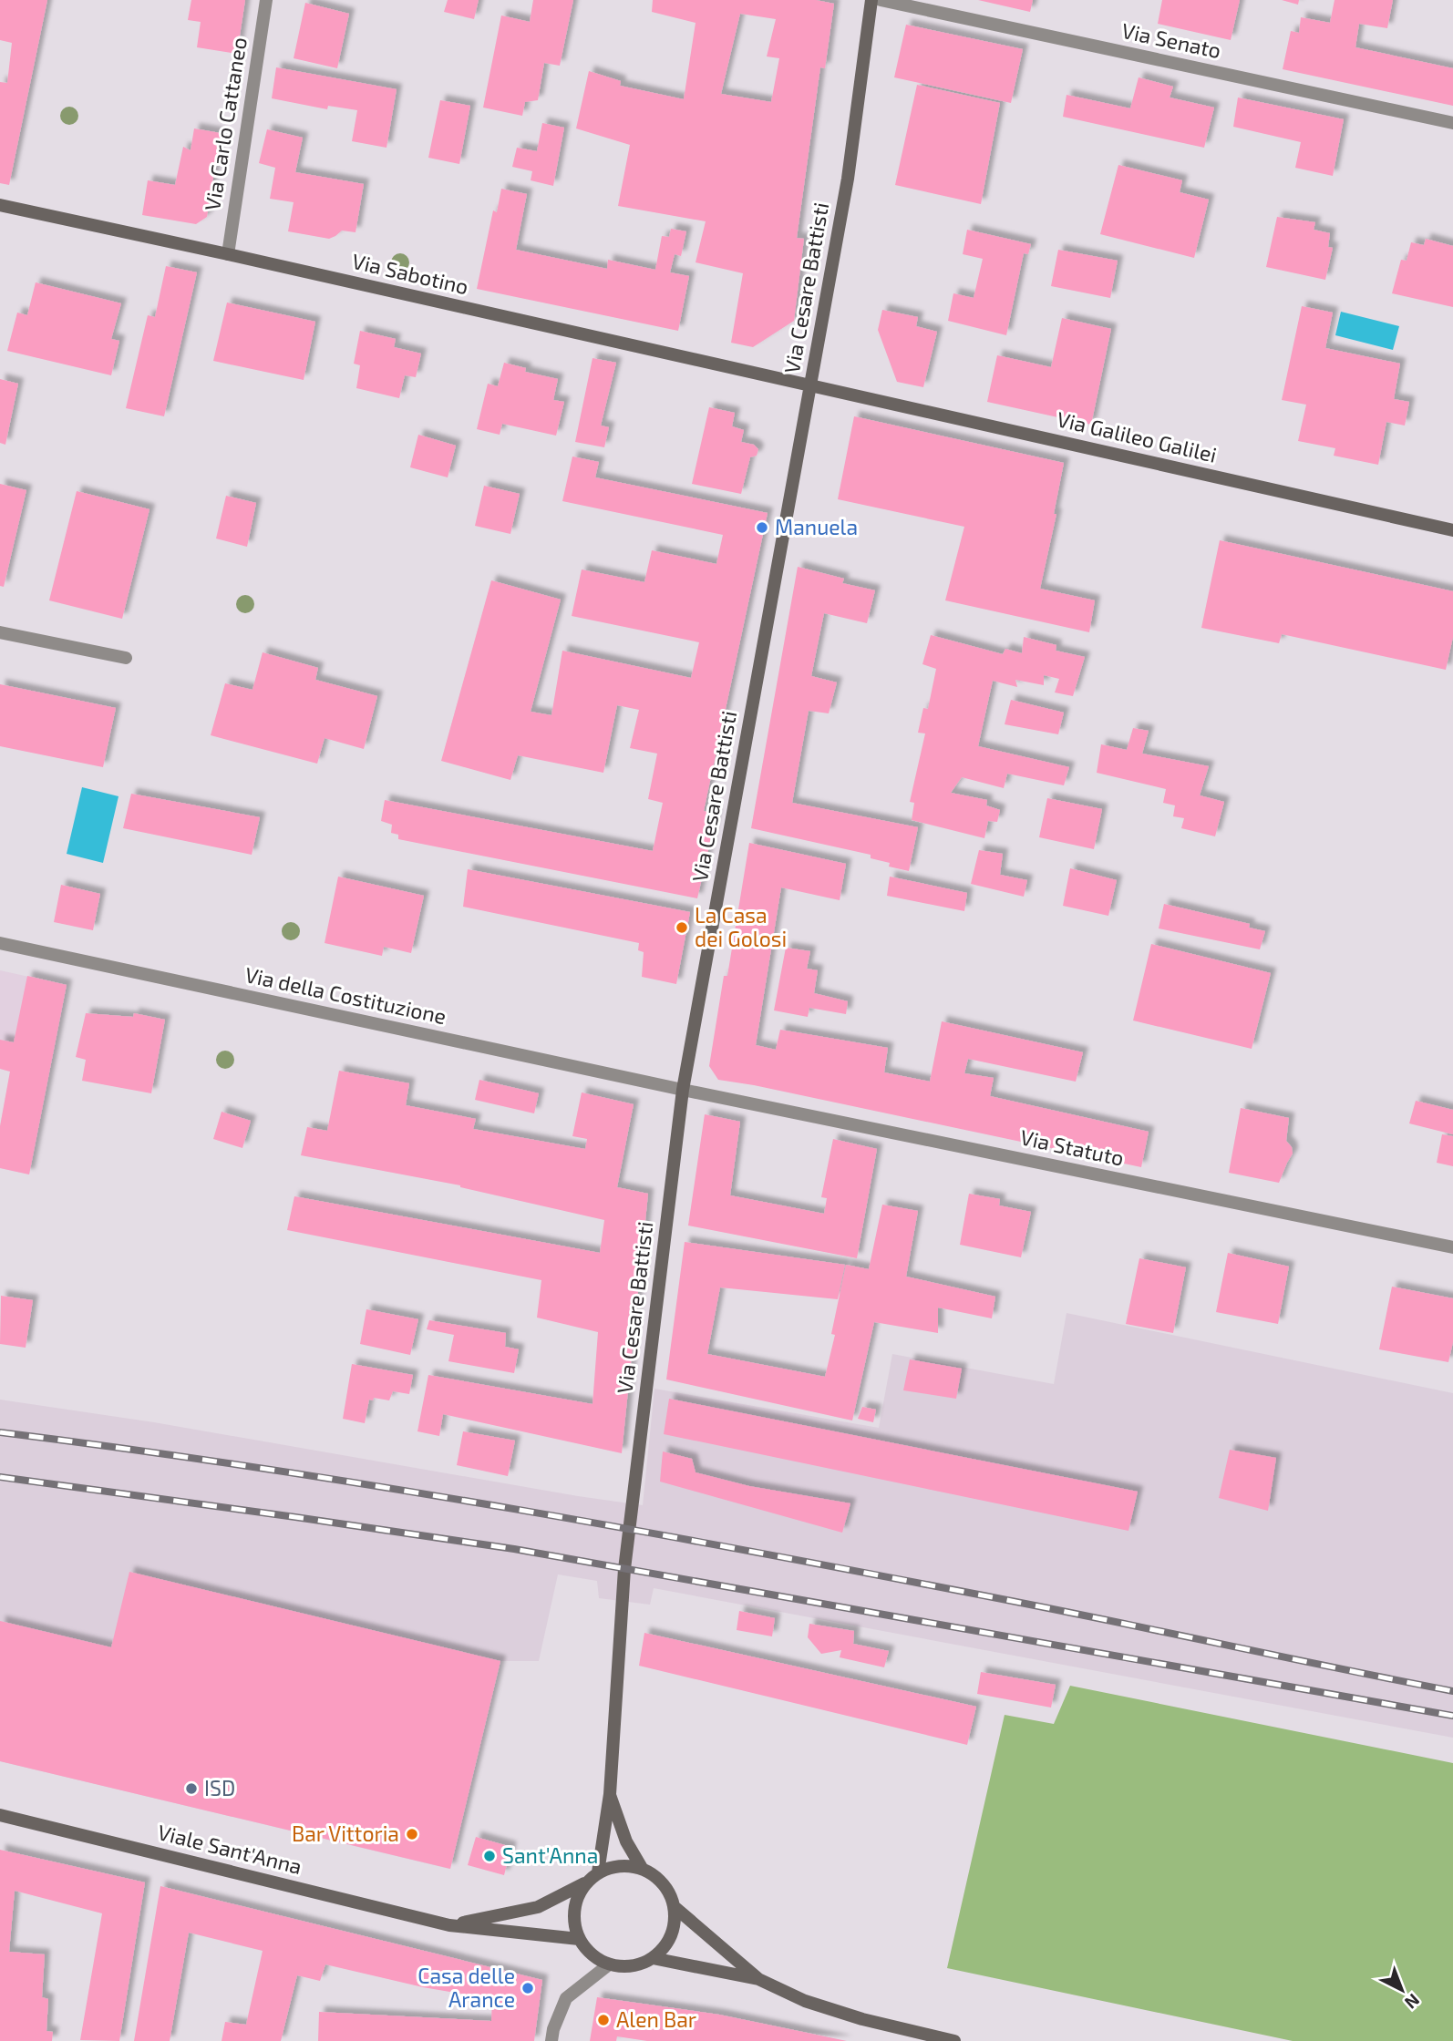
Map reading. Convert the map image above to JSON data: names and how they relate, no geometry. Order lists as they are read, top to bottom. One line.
{"streets":{"street":["Via Senato","Via Carlo Cattaneo","Via Sabotino","Via Cesare Battisti","Via Galileo Galilei","Via della Costituzione","Via Statuto","Viale Sant'Anna"]},"crossings":[["Via Carlo Cattaneo","Via Sabotino"],["Via Sabotino","Via Cesare Battisti"],["Via Sabotino","Via Galileo Galilei"],["Via Cesare Battisti","Via Galileo Galilei"],["Via Cesare Battisti","Via della Costituzione"],["Via Cesare Battisti","Via Statuto"],["Via Cesare Battisti","Viale Sant'Anna"],["Via della Costituzione","Via Statuto"]],"places":["Manuela","La Casa dei Golosi","ISD","Bar Vittoria","Sant'Anna","Casa delle Arance","Alen Bar"],"north":"bottom right"}
